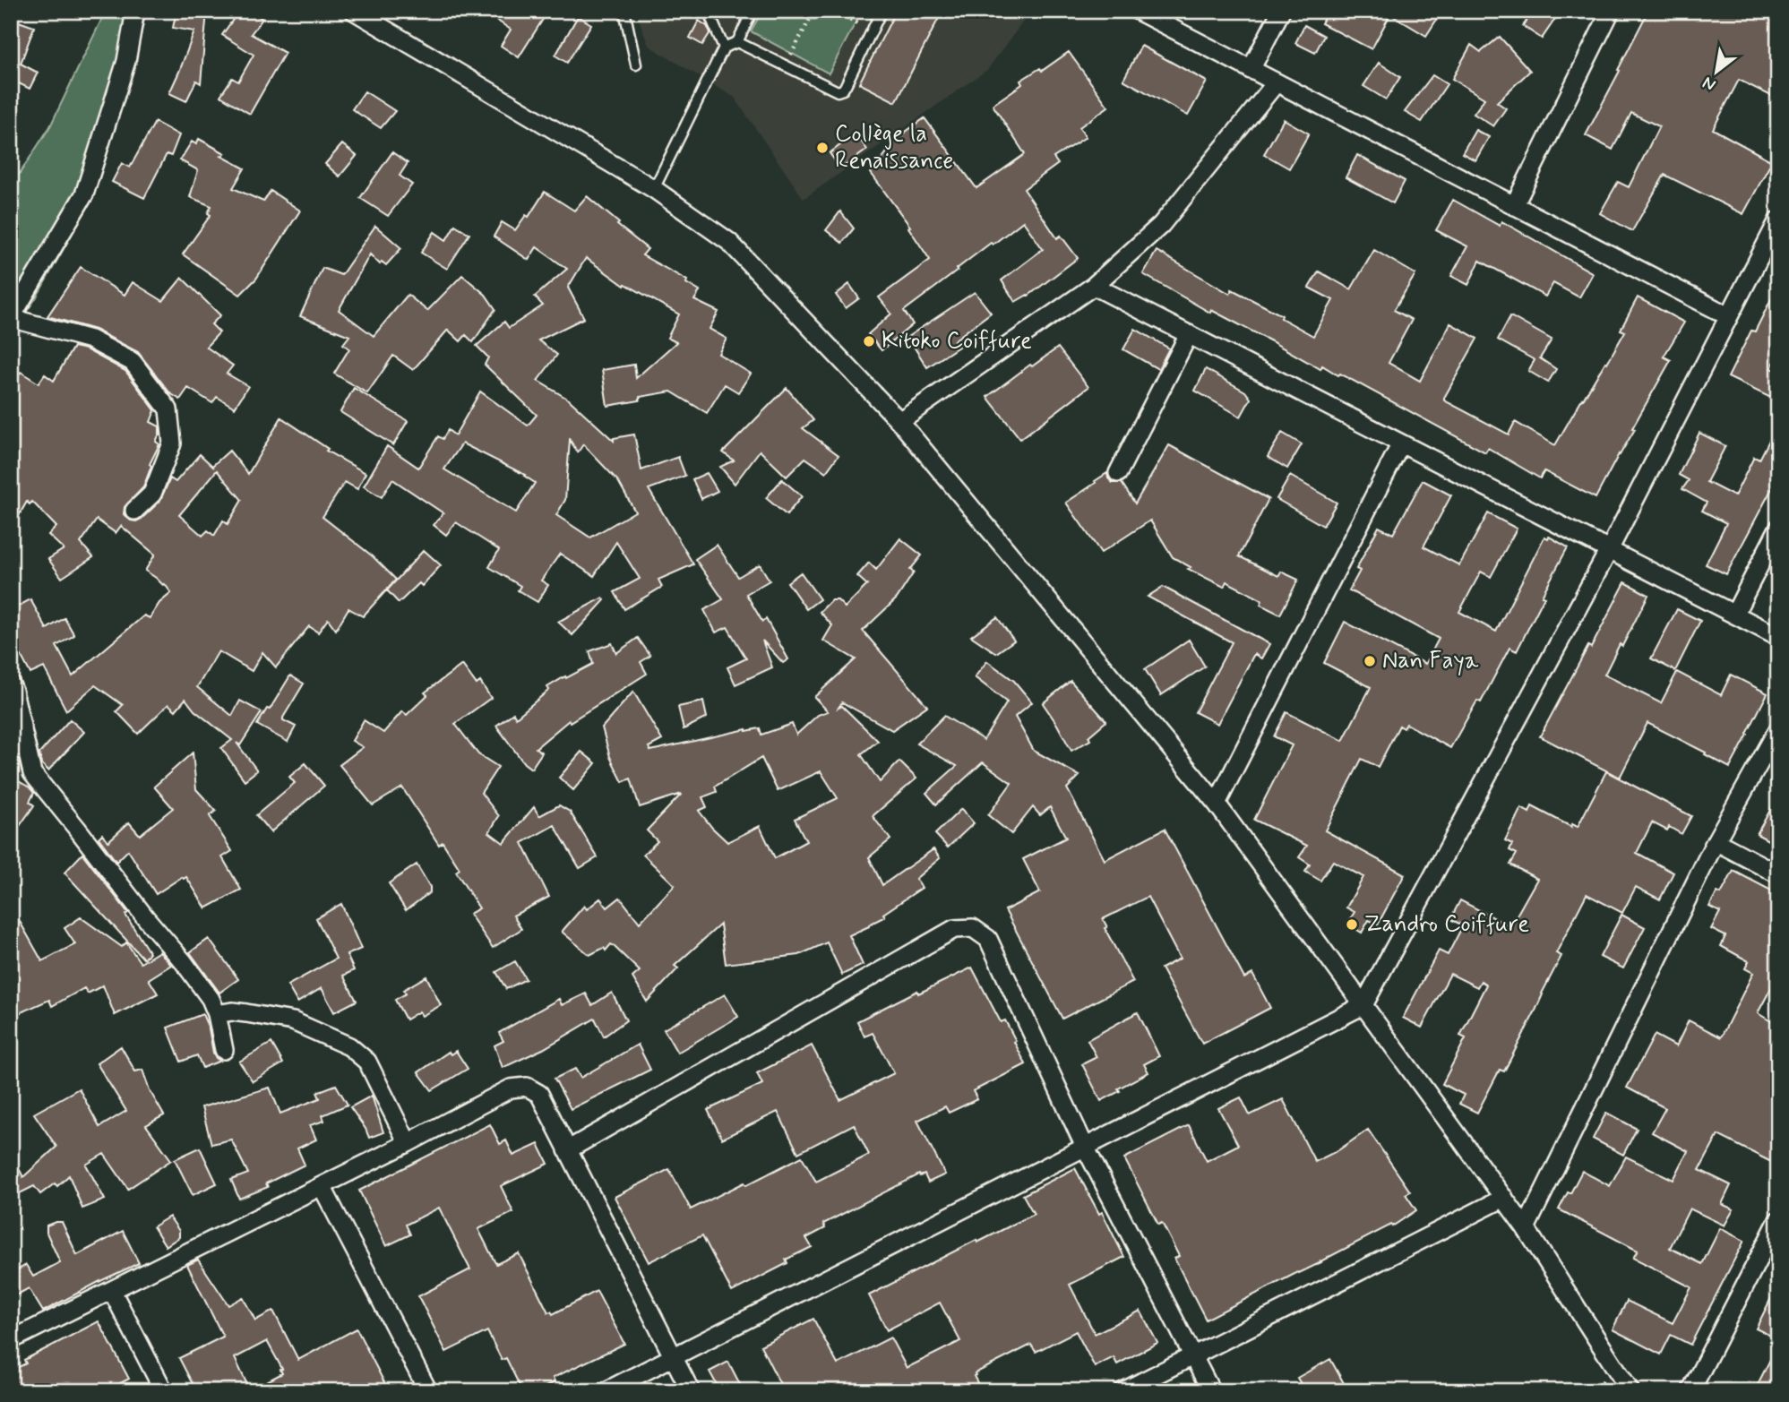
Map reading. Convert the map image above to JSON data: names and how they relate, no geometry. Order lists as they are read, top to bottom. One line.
{"places":["Collège la Renaissance","Kitoko Coiffure","Nan Faya","Zandro Coiffure"],"north":"bottom left"}
